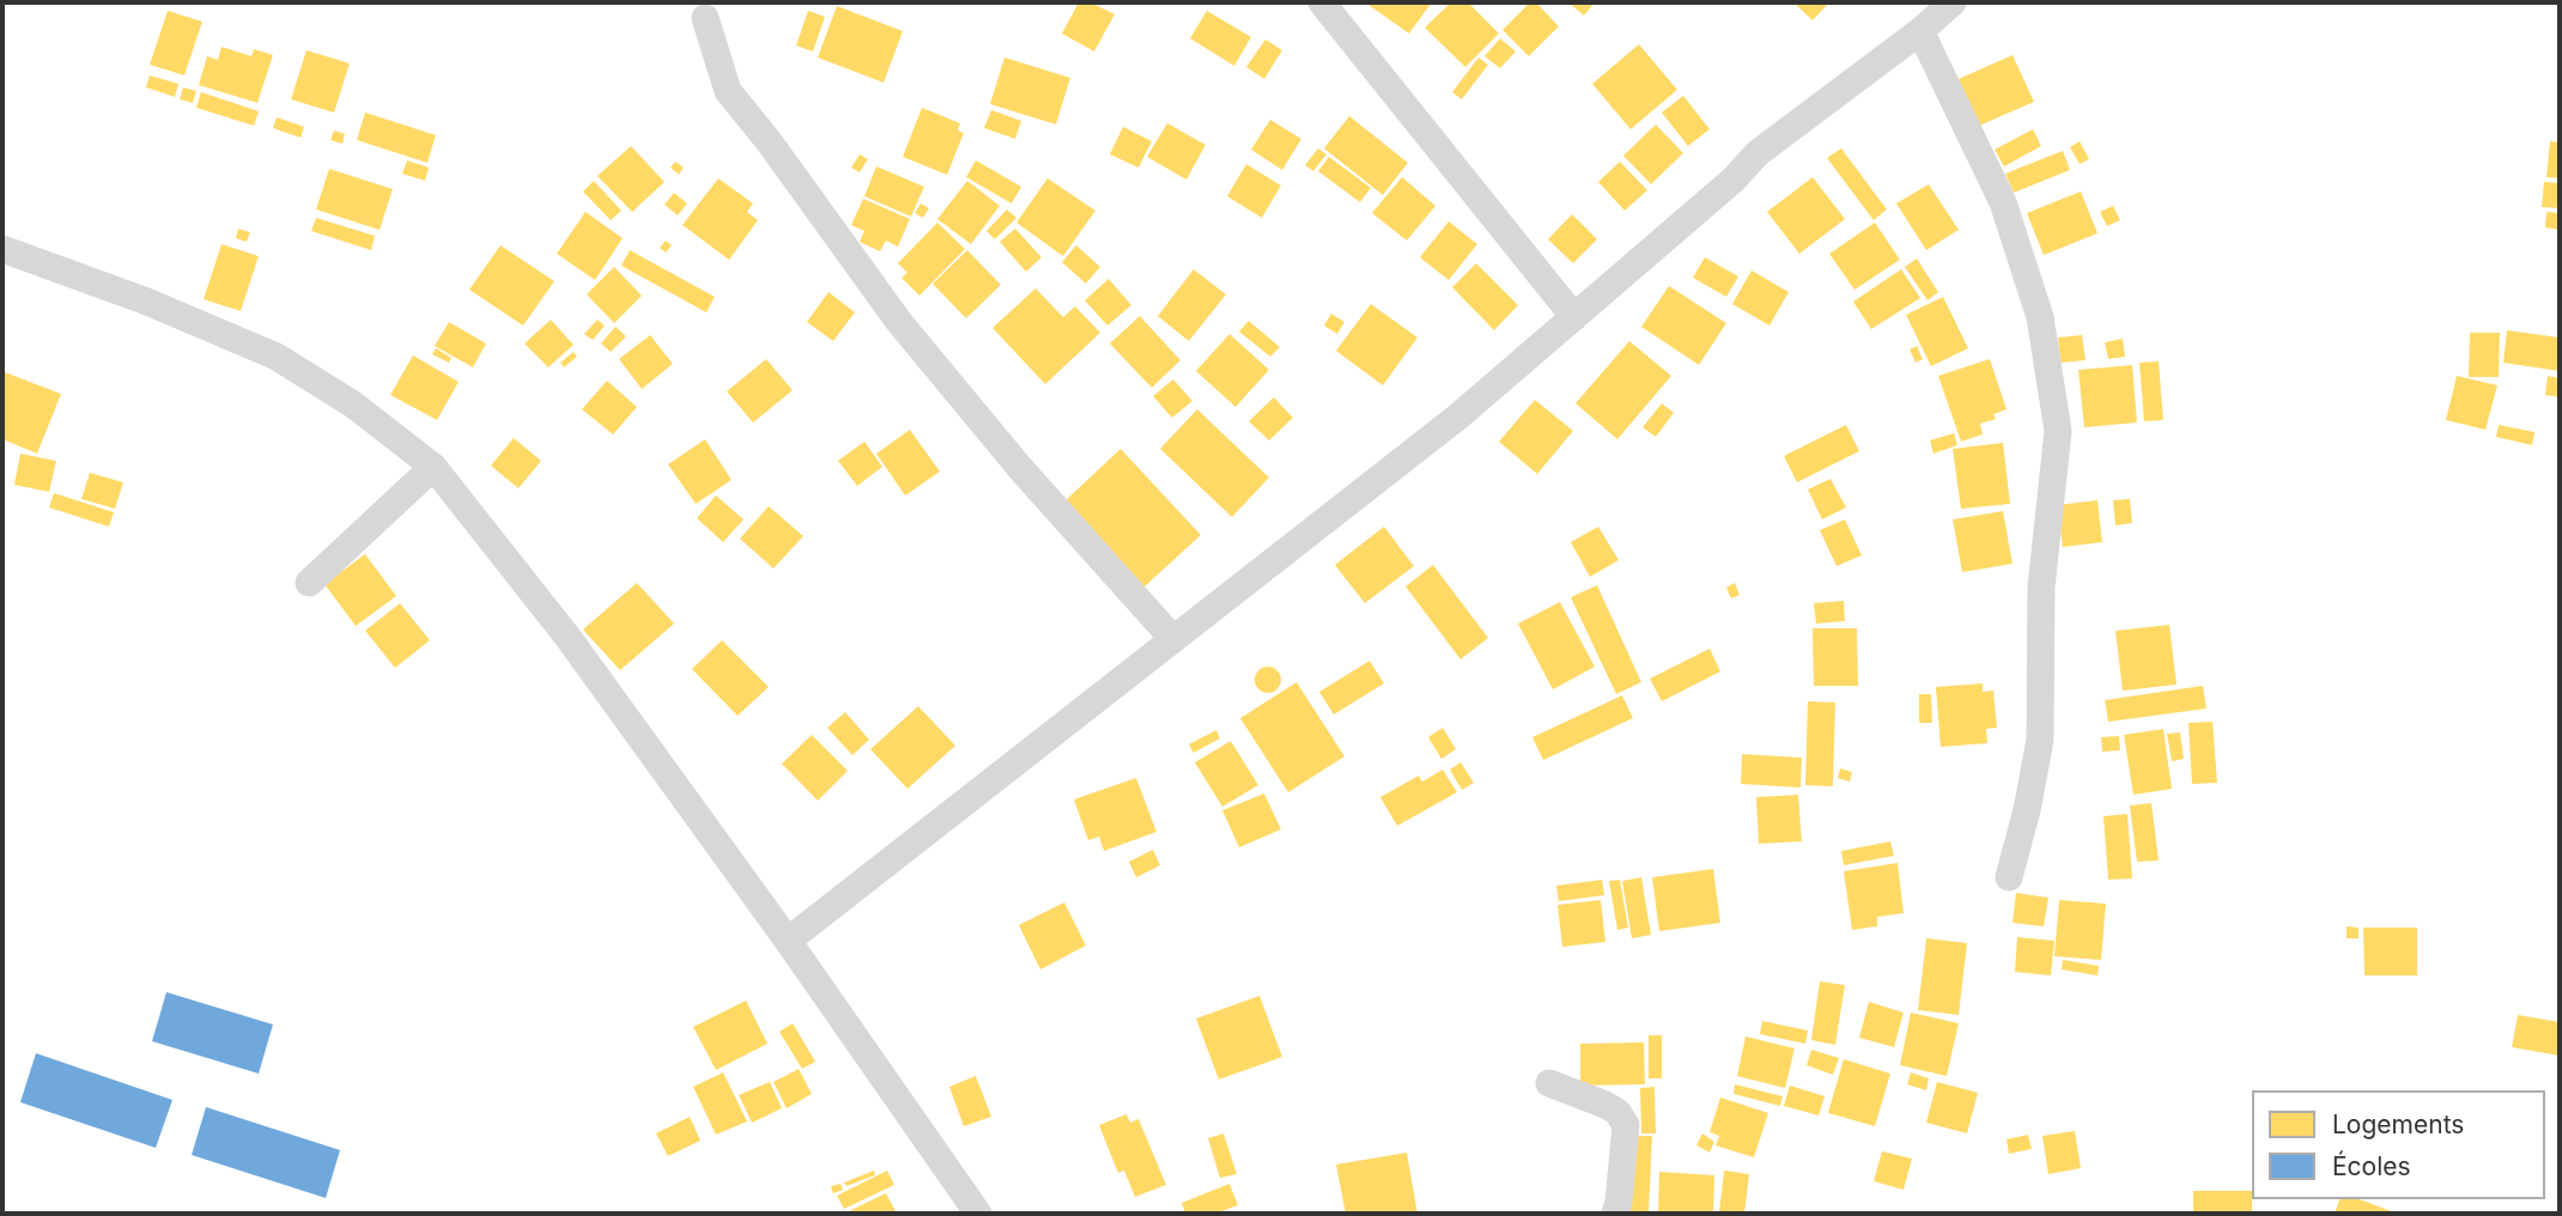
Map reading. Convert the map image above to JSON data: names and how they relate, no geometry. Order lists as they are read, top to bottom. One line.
{"legend":["Logements","Écoles"]}
